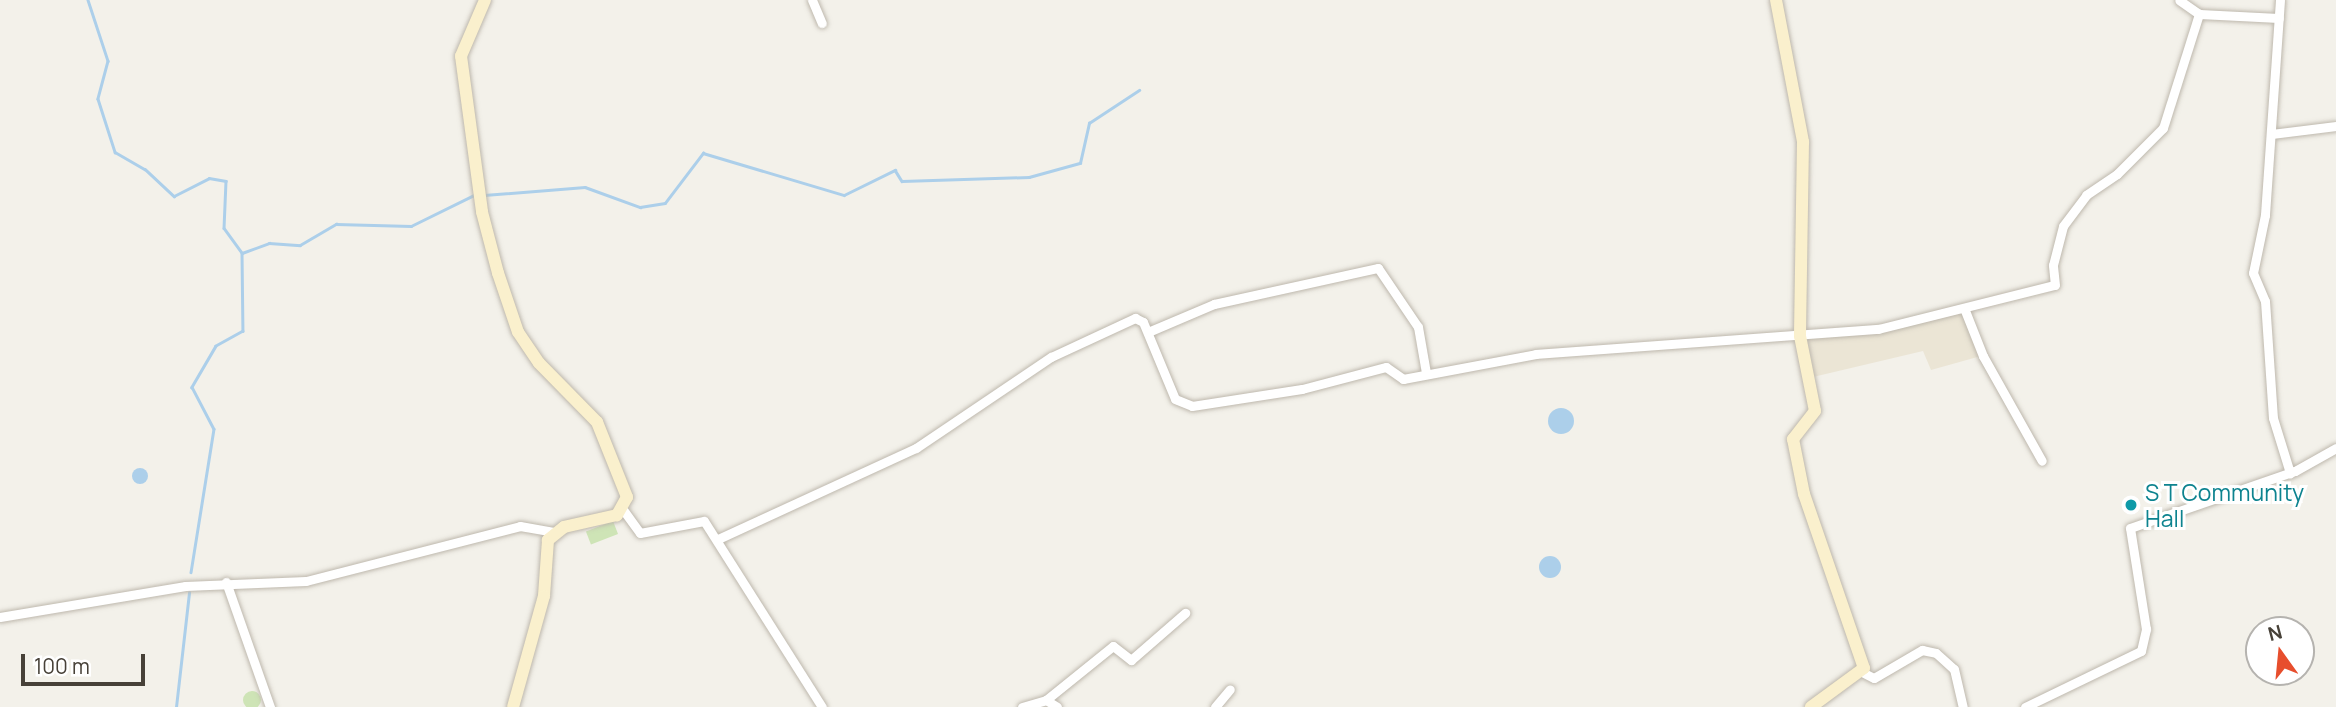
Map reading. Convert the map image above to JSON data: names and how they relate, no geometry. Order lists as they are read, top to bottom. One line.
{"places":["S T Community Hall"],"scale_bar":"100 m","north":"top"}
